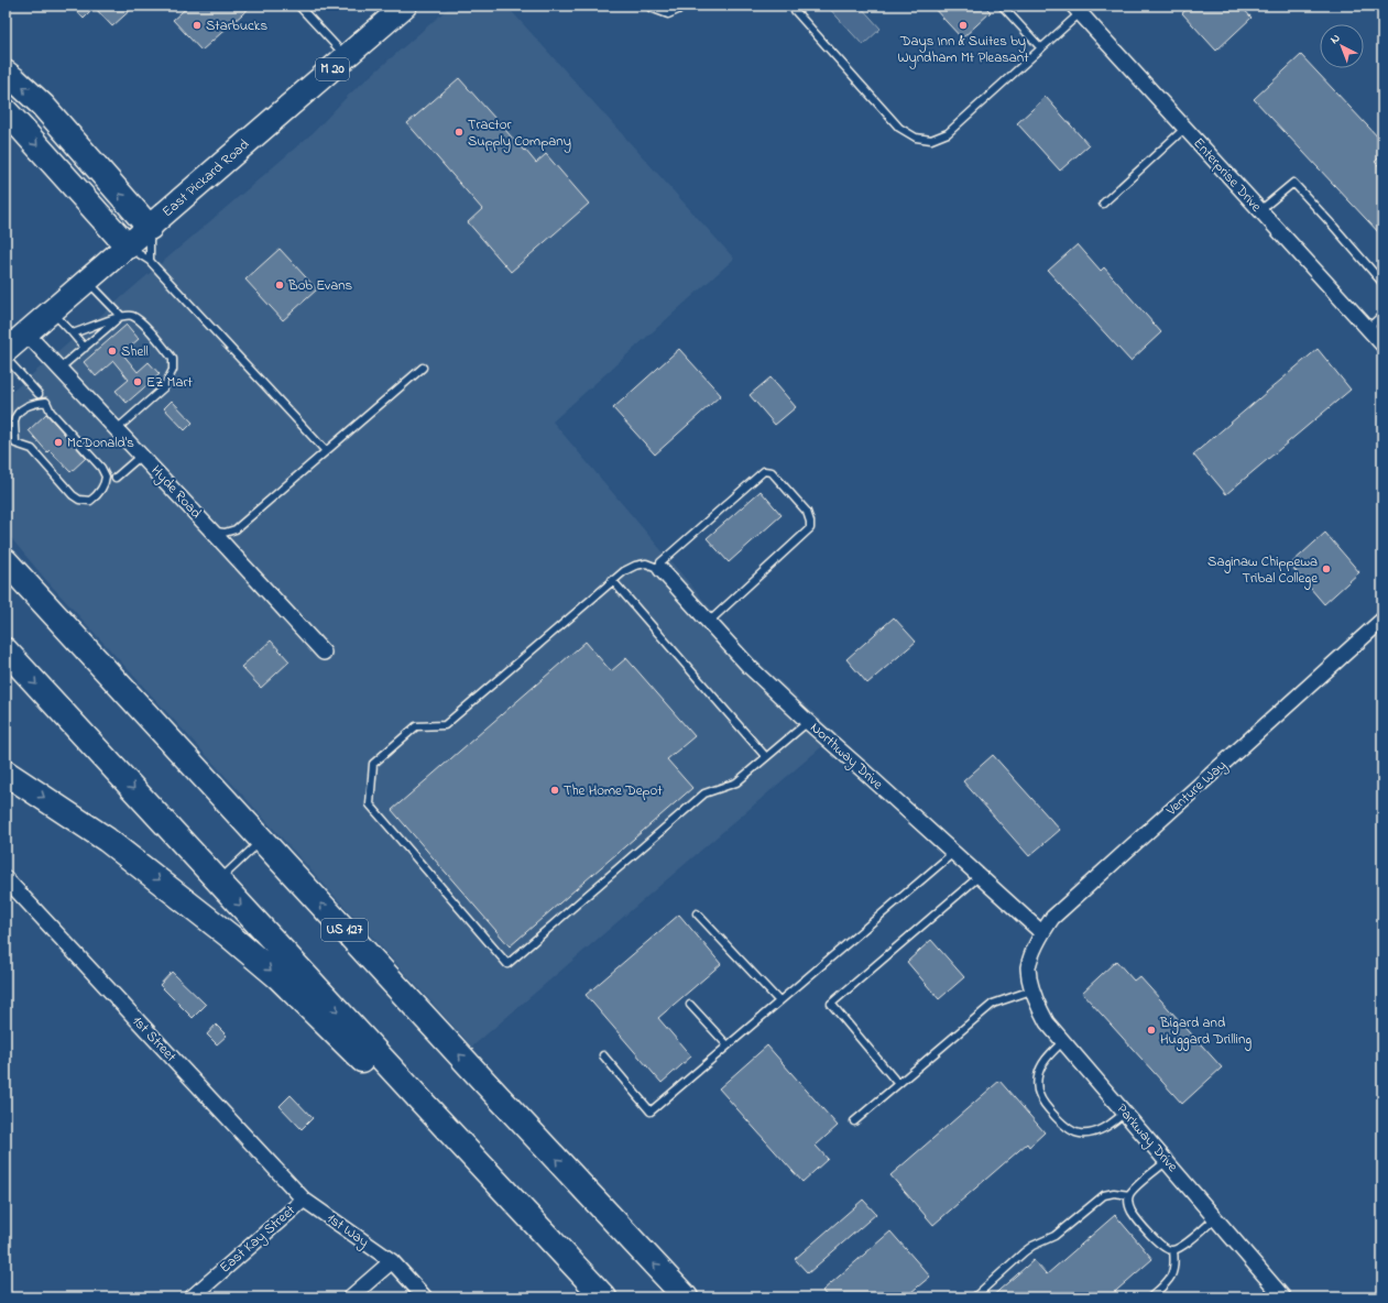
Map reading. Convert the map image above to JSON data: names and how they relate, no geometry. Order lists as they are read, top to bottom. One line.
{"streets":{"highway":["M 20","East Pickard Road","US 127"],"street":["Enterprise Drive","Hyde Road","Northway Drive","Venture Way","1st Street","Parkway Drive","1st Way","East Kay Street"]},"crossings":[["East Pickard Road","Hyde Road"],["Northway Drive","Venture Way"],["Venture Way","Parkway Drive"],["1st Street","1st Way"],["1st Street","East Kay Street"],["1st Way","East Kay Street"]],"places":["Starbucks","Days Inn & Suites by Wyndham Mt Pleasant","Tractor Supply Company","Bob Evans","Shell","EZ Mart","McDonald's","Saginaw Chippewa Tribal College","The Home Depot","Bigard and Huggard Drilling"],"north":"top left"}
